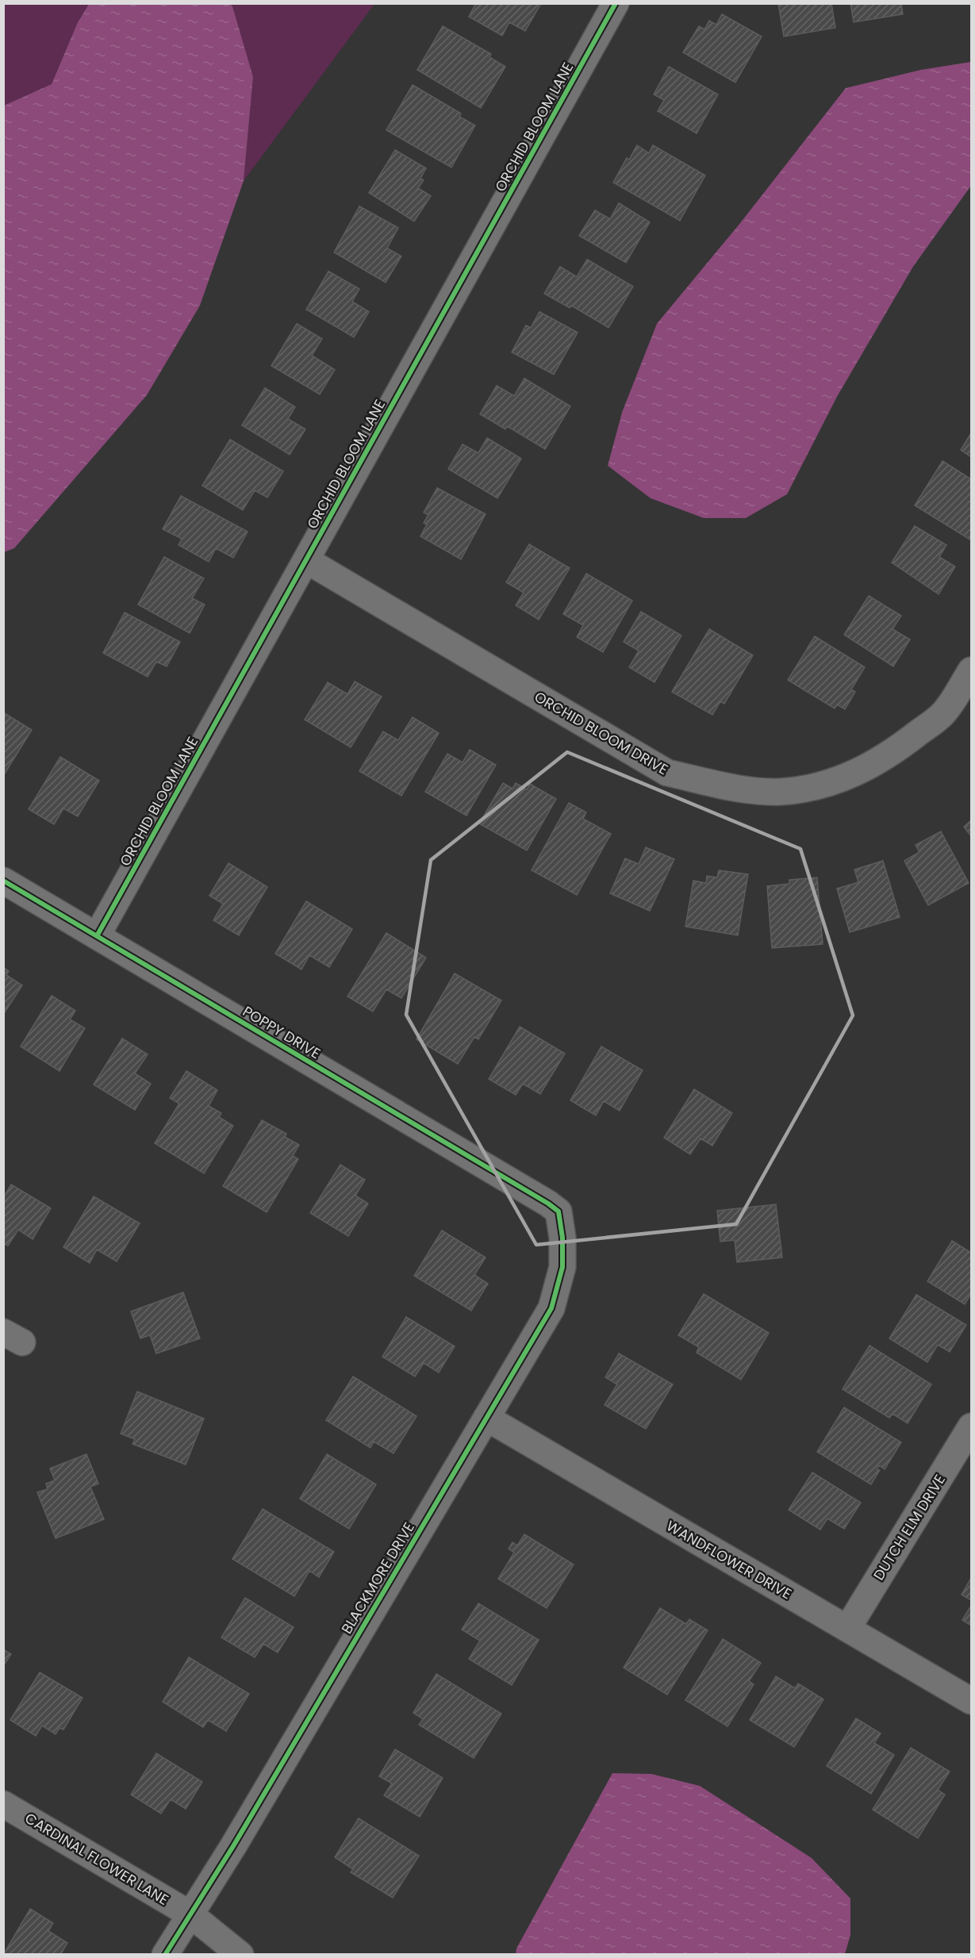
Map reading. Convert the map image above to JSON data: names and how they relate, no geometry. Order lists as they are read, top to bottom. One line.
{"streets":{"street":["ORCHID BLOOM LANE","ORCHID BLOOM DRIVE","POPPY DRIVE","DUTCH ELM DRIVE","WANDFLOWER DRIVE","BLACKMORE DRIVE","CARDINAL FLOWER LANE"]},"crossings":[["ORCHID BLOOM LANE","ORCHID BLOOM DRIVE"],["ORCHID BLOOM LANE","POPPY DRIVE"],["POPPY DRIVE","BLACKMORE DRIVE"],["DUTCH ELM DRIVE","WANDFLOWER DRIVE"],["WANDFLOWER DRIVE","BLACKMORE DRIVE"],["BLACKMORE DRIVE","CARDINAL FLOWER LANE"]]}
